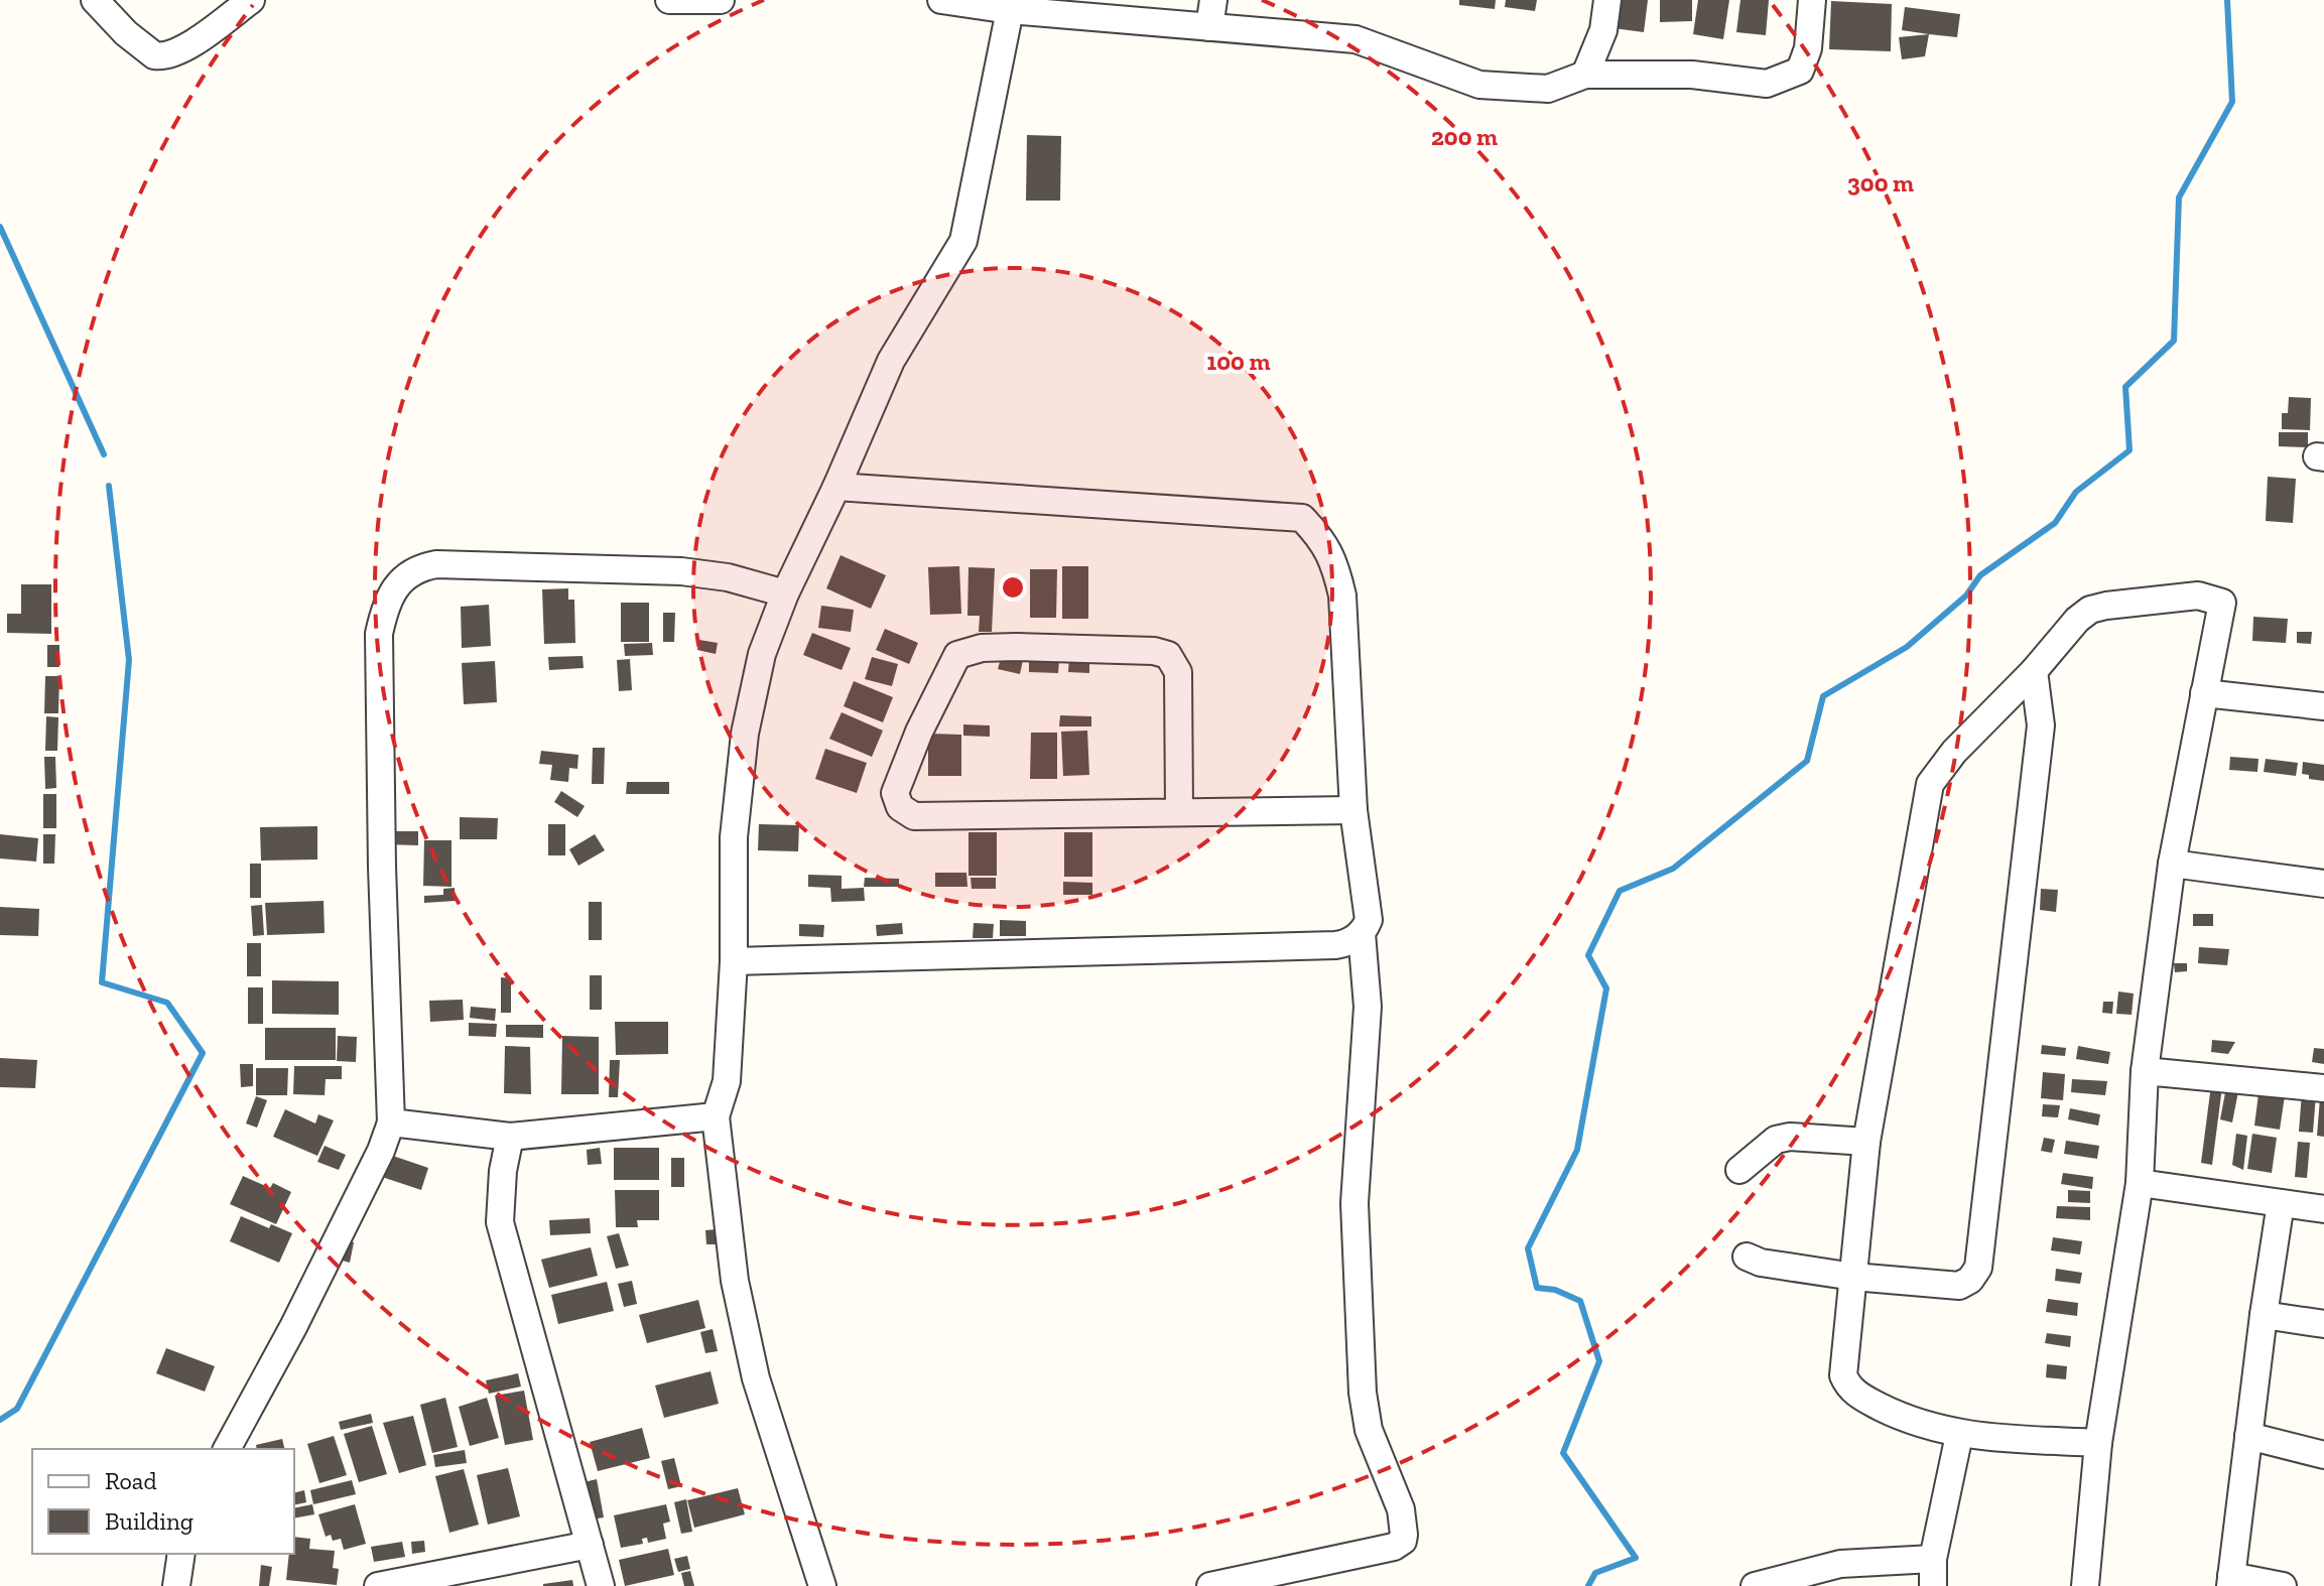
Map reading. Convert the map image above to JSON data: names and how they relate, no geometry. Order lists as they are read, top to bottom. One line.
{"legend":["Road","Building"],"rings":["200 m","300 m","100 m"]}
